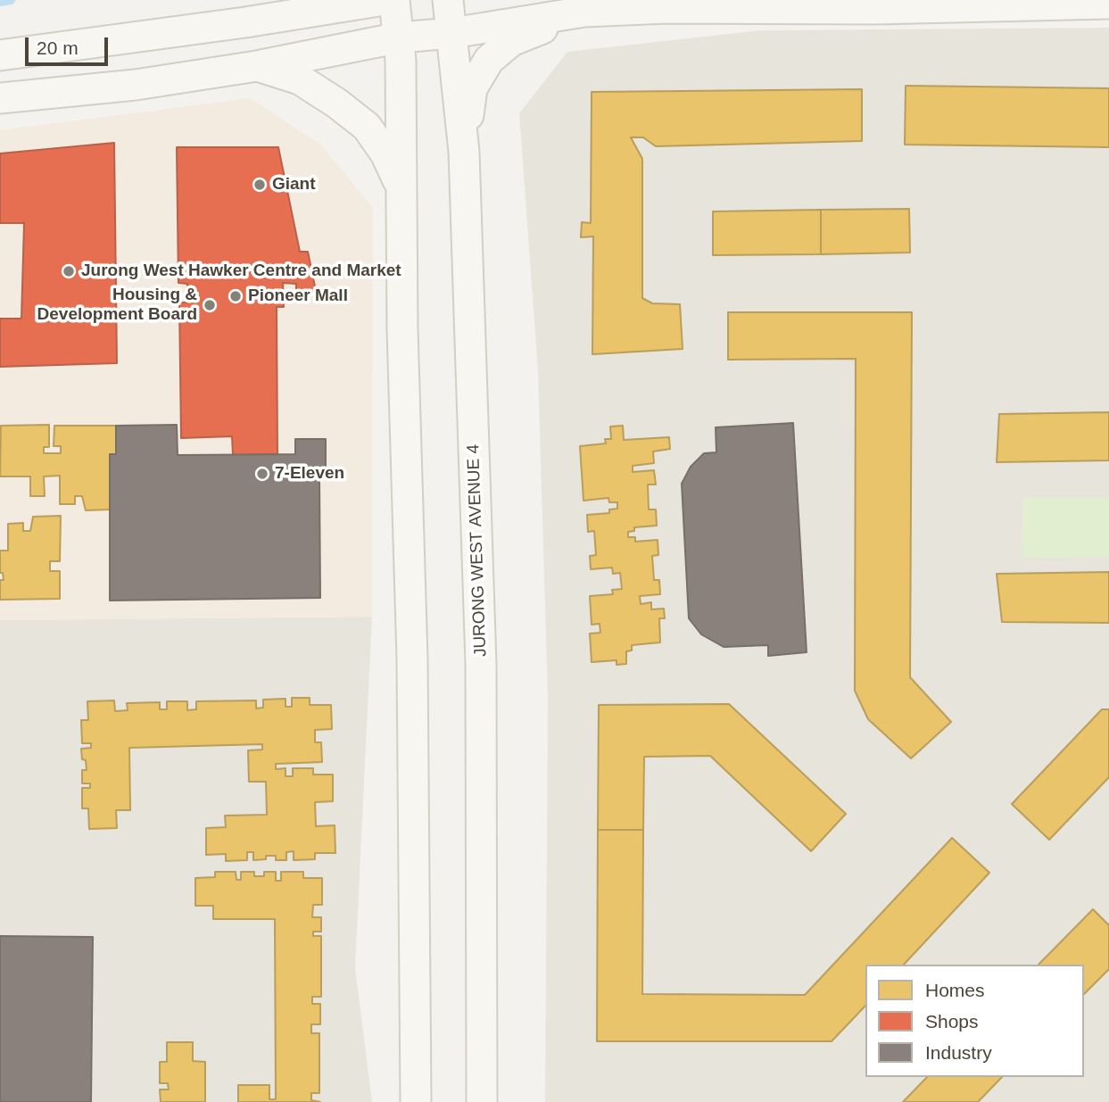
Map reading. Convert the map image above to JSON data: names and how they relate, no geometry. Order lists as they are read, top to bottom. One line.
{"streets":{"main road":["JURONG WEST AVENUE 4"]},"places":["Giant","Jurong West Hawker Centre and Market","Pioneer Mall","Housing & Development Board","7-Eleven"],"legend":["Homes","Shops","Industry"],"scale_bar":"20 m"}
